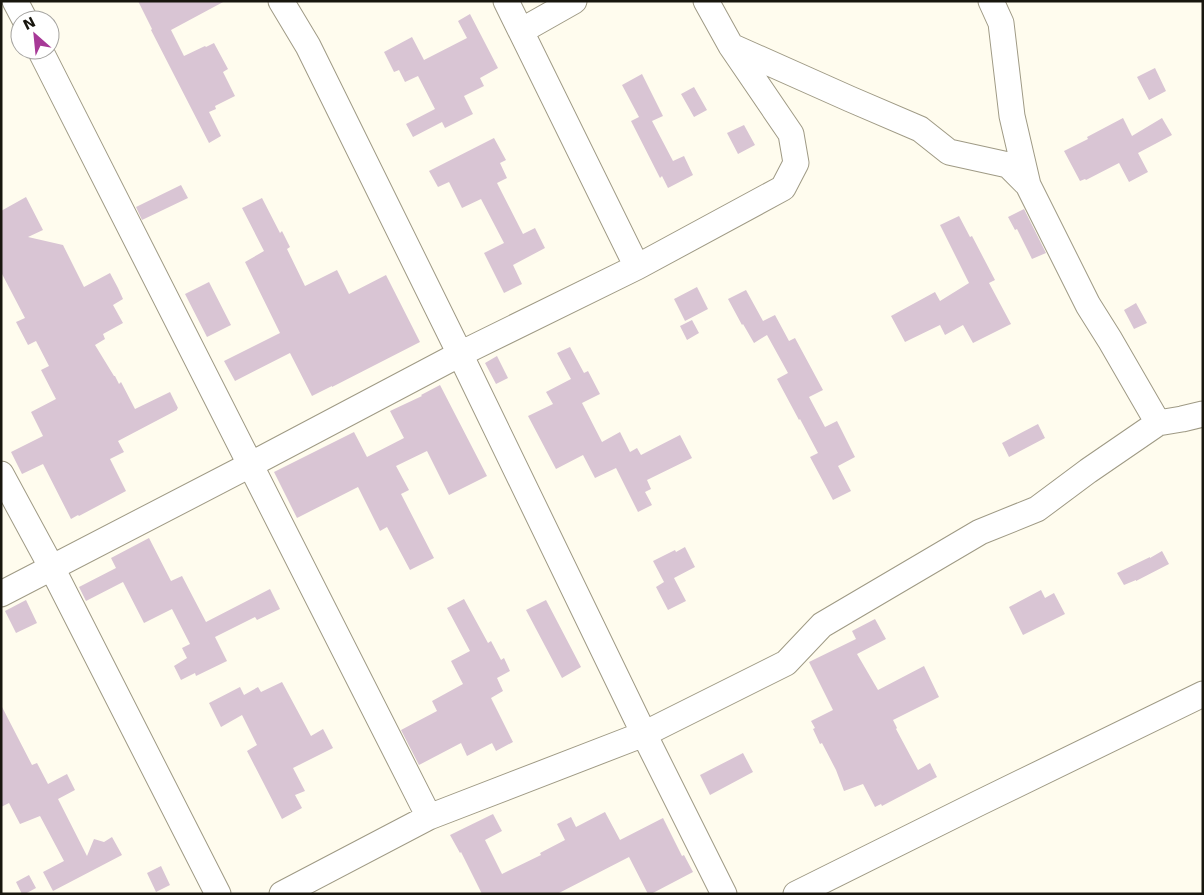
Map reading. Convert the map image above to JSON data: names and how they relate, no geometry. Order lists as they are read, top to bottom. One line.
{"north":"top left"}
